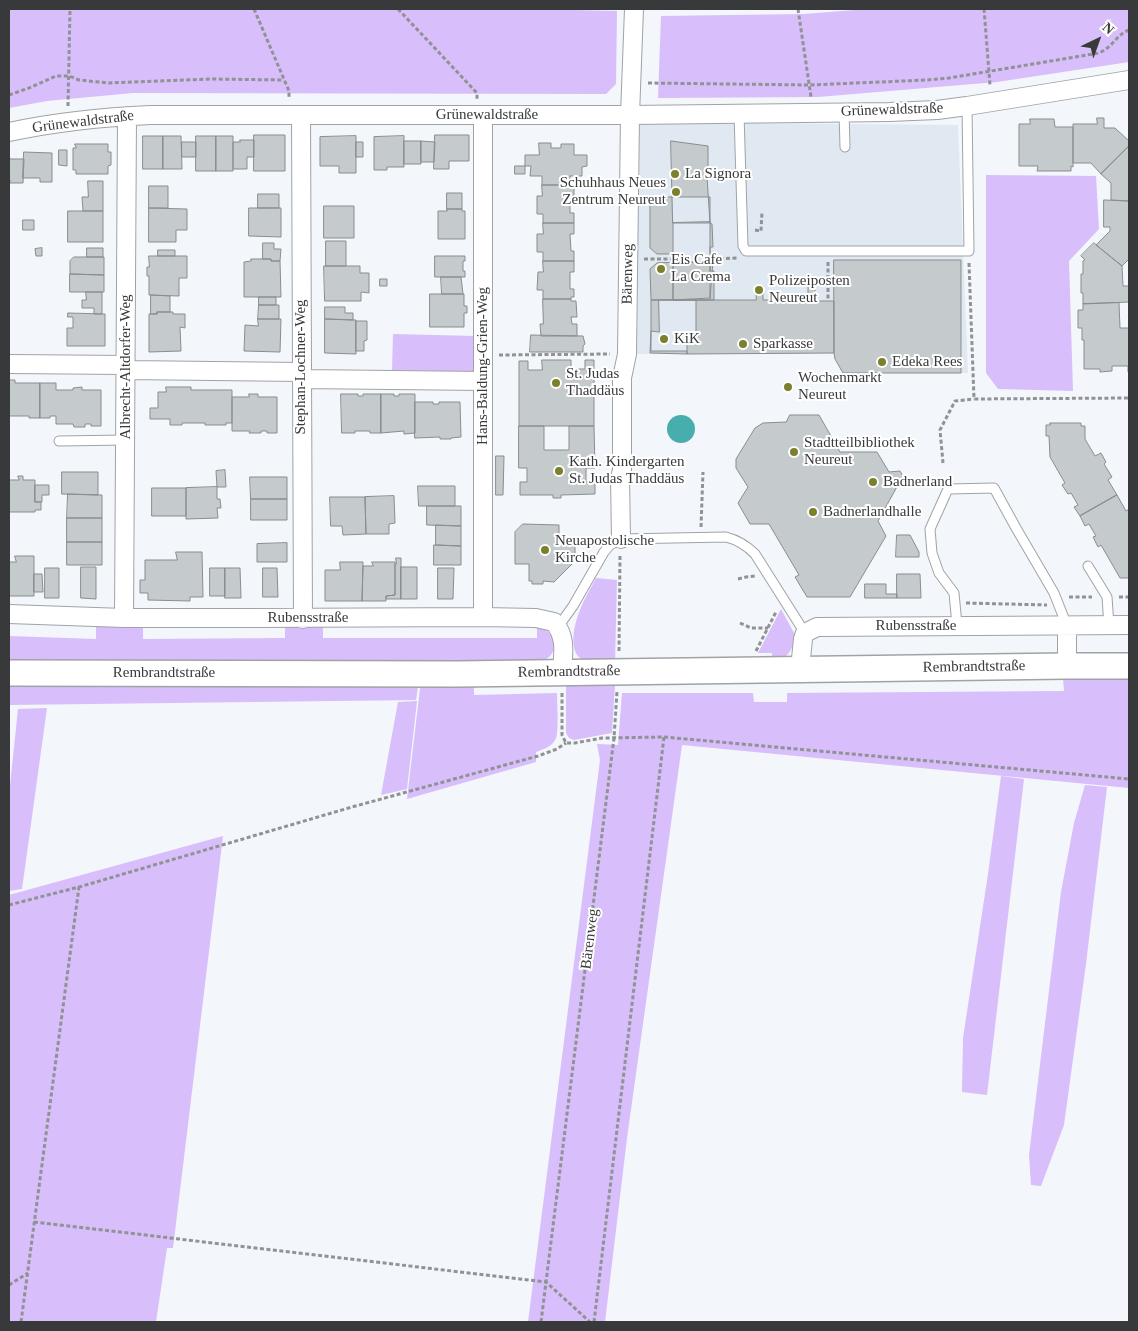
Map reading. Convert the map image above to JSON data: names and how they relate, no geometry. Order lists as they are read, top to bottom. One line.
{"streets":{"street":["Grünewaldstraße","Bärenweg","Hans-Baldung-Grien-Weg","Albrecht-Altdorfer-Weg","Stephan-Lochner-Weg","Rubensstraße","Rembrandtstraße"]},"crossings":[["Grünewaldstraße","Bärenweg"],["Grünewaldstraße","Hans-Baldung-Grien-Weg"],["Grünewaldstraße","Albrecht-Altdorfer-Weg"],["Grünewaldstraße","Stephan-Lochner-Weg"],["Bärenweg","Rembrandtstraße"],["Hans-Baldung-Grien-Weg","Rubensstraße"],["Albrecht-Altdorfer-Weg","Rubensstraße"],["Stephan-Lochner-Weg","Rubensstraße"]],"places":["La Signora","Schuhhaus Neues Zentrum Neureut","Eis Cafe La Crema","Polizeiposten Neureut","KiK","Sparkasse","Edeka Rees","St. Judas Thaddäus","Wochenmarkt Neureut","Stadtteilbibliothek Neureut","Kath. Kindergarten St. Judas Thaddäus","Badnerland","Badnerlandhalle","Neuapostolische Kirche"],"north":"top right"}
